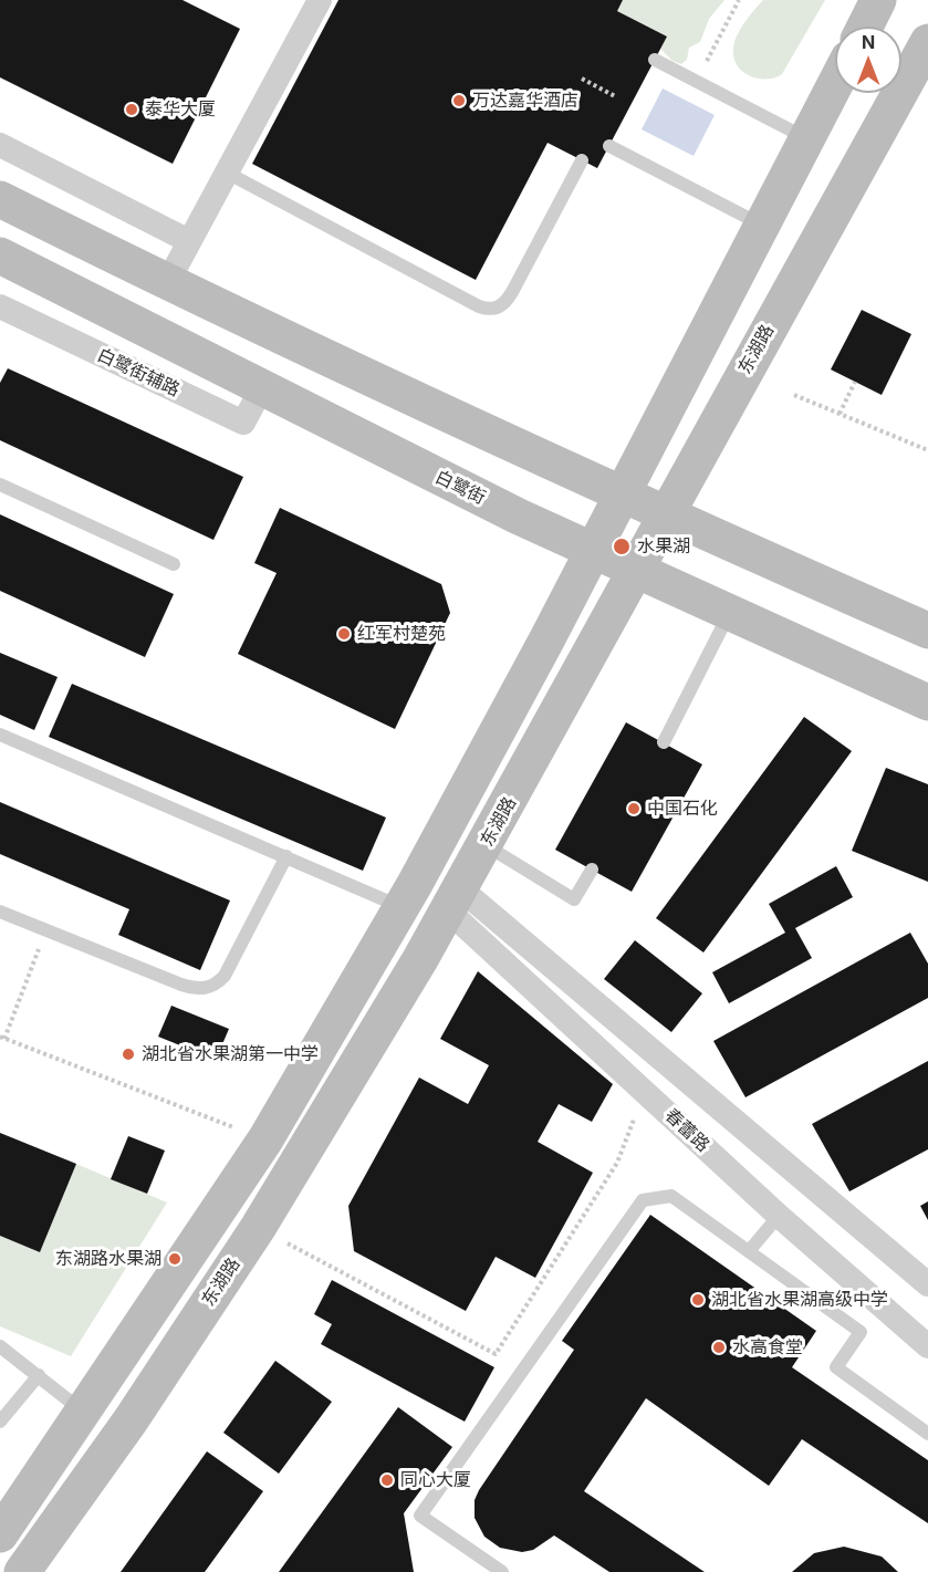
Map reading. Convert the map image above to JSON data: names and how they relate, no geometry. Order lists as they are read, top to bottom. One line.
{"streets":{"main road":["东湖路","白鹭街"],"street":["白鹭街辅路","春蕾路"]},"crossings":[["东湖路","白鹭街"],["东湖路","春蕾路"],["白鹭街辅路","白鹭街"]],"places":["万达嘉华酒店","泰华大厦","水果湖","红军村楚苑","中国石化","湖北省水果湖第一中学","东湖路水果湖","湖北省水果湖高级中学","水高食堂","同心大厦"],"north":"top"}
